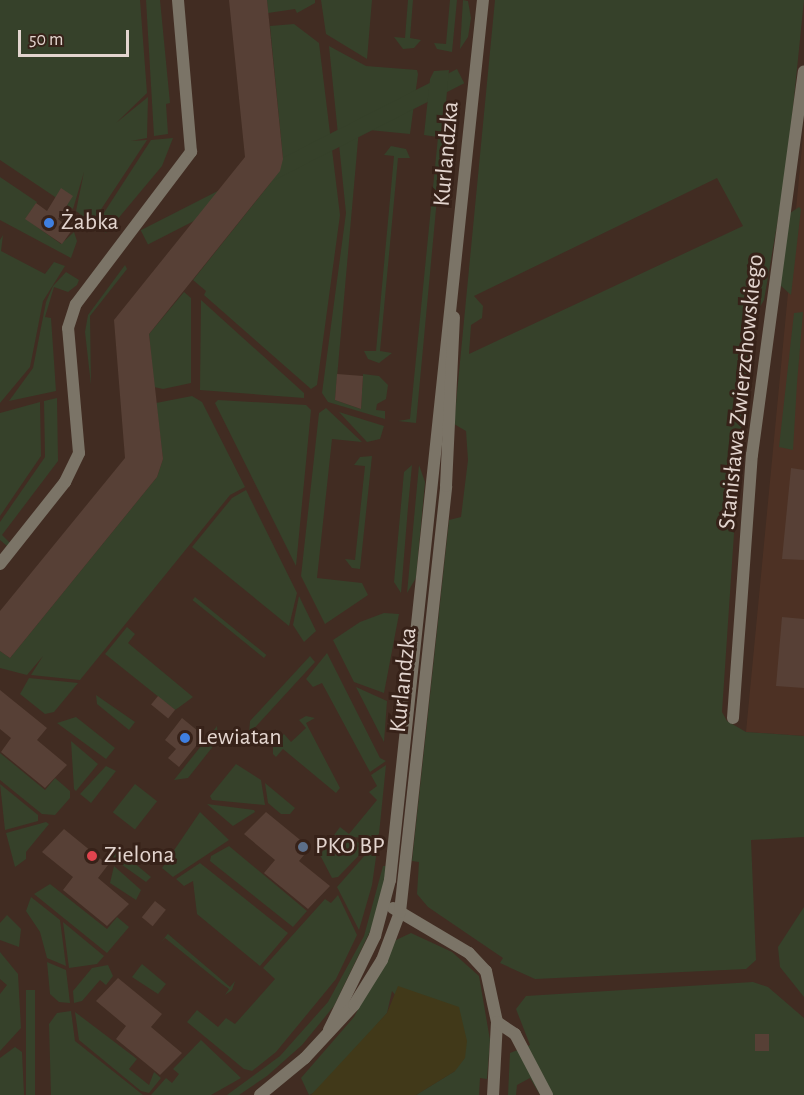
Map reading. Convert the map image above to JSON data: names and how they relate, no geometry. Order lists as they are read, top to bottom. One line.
{"streets":{"street":["Kurlandzka","Stanisława Zwierzchowskiego"]},"places":["Żabka","Lewiatan","PKO BP","Zielona"],"scale_bar":"50 m"}
